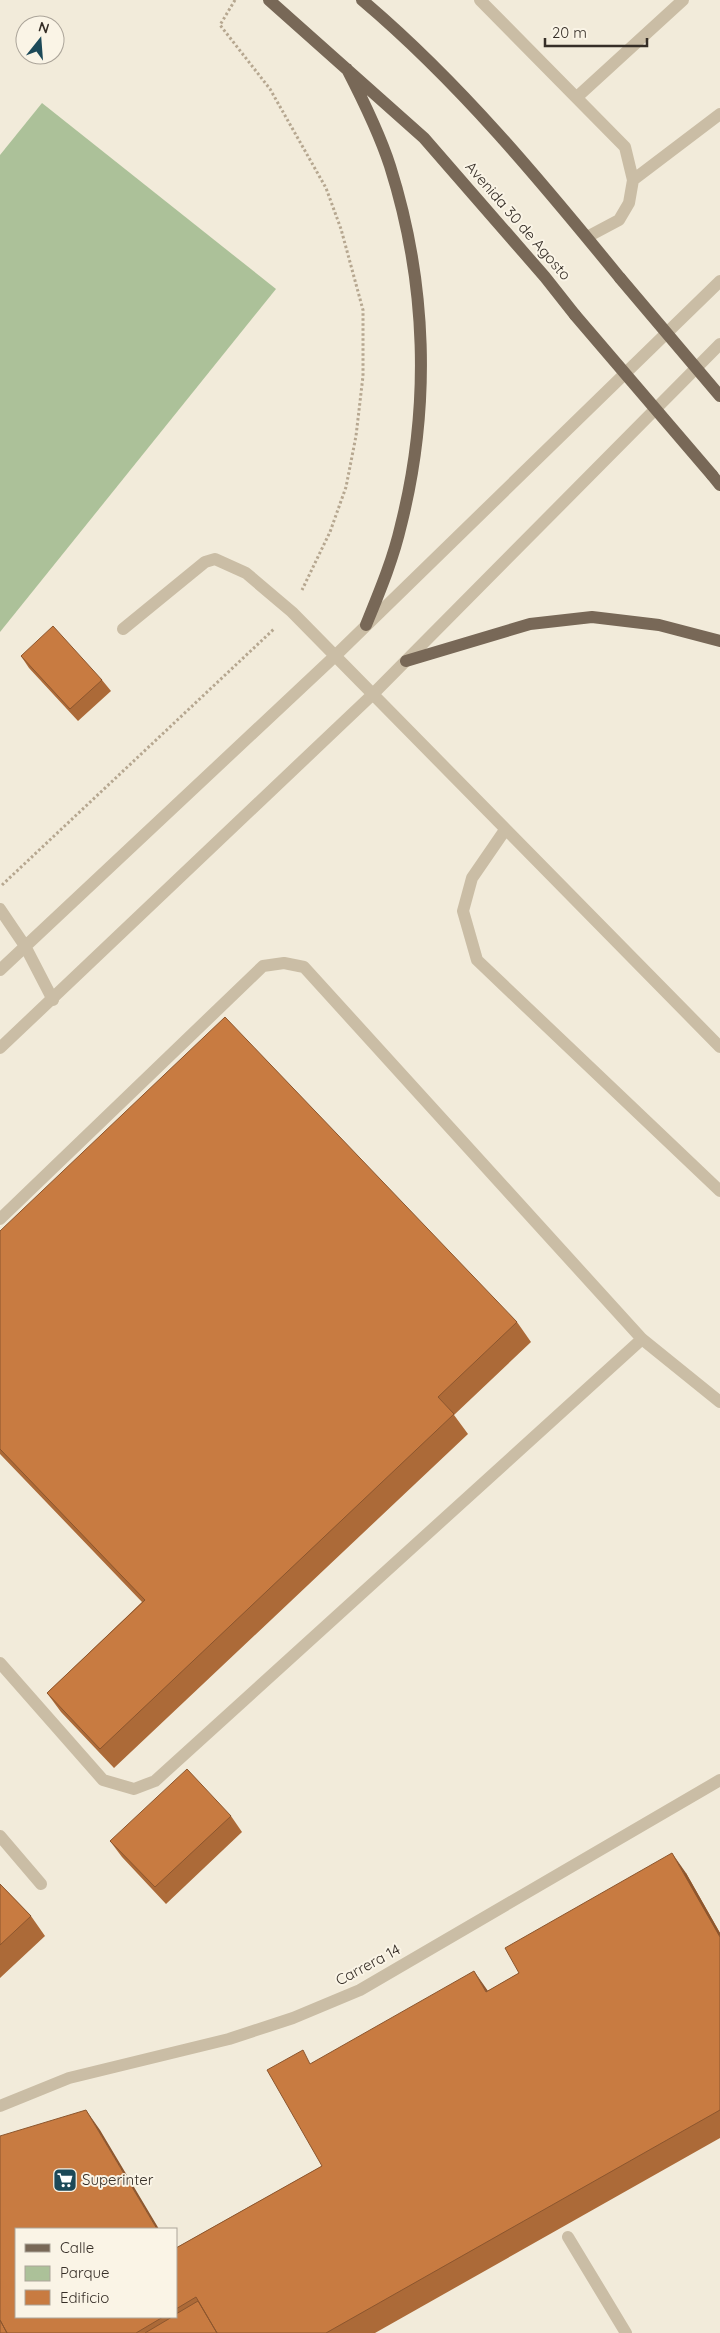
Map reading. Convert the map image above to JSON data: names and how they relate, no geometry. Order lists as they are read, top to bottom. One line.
{"streets":{"main road":["Avenida 30 de Agosto"],"street":["Carrera 14"]},"places":{"supermarket":["Superinter"]},"legend":["Calle","Parque","Edificio"],"scale_bar":"20 m","north":"top"}
